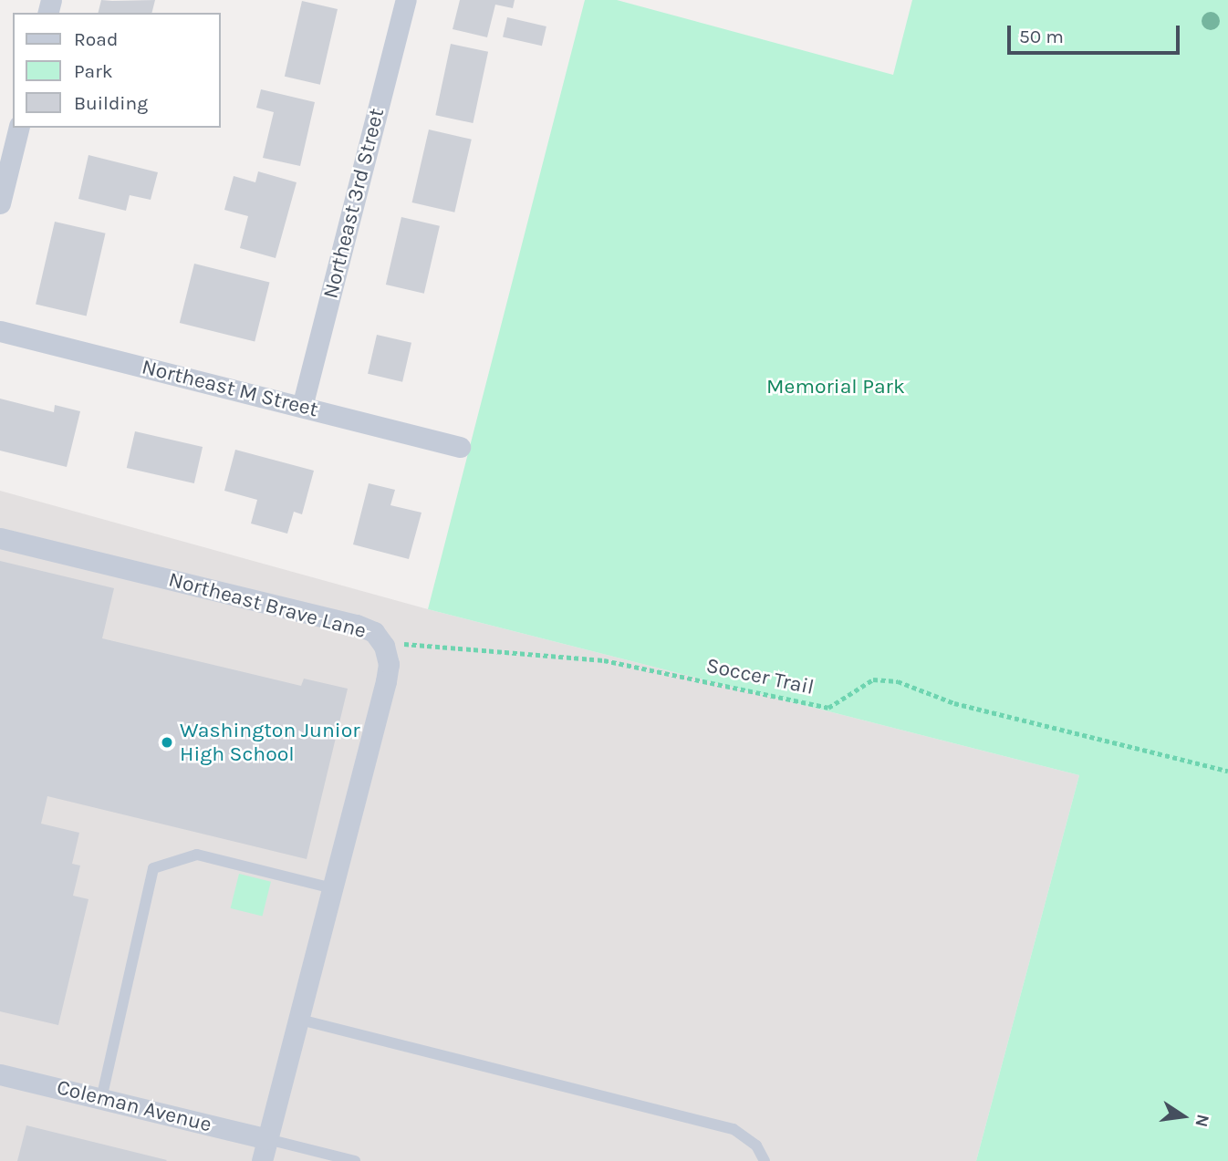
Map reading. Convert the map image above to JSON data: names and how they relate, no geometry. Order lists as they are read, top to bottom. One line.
{"streets":{"street":["Northeast 3rd Street","Northeast M Street","Northeast Brave Lane","Coleman Avenue"],"path":["Soccer Trail"]},"crossings":[["Northeast 3rd Street","Northeast M Street"],["Northeast Brave Lane","Soccer Trail"],["Northeast Brave Lane","Coleman Avenue"]],"parks":["Memorial Park"],"places":["Washington Junior High School"],"legend":["Road","Park","Building"],"scale_bar":"50 m","north":"right"}
